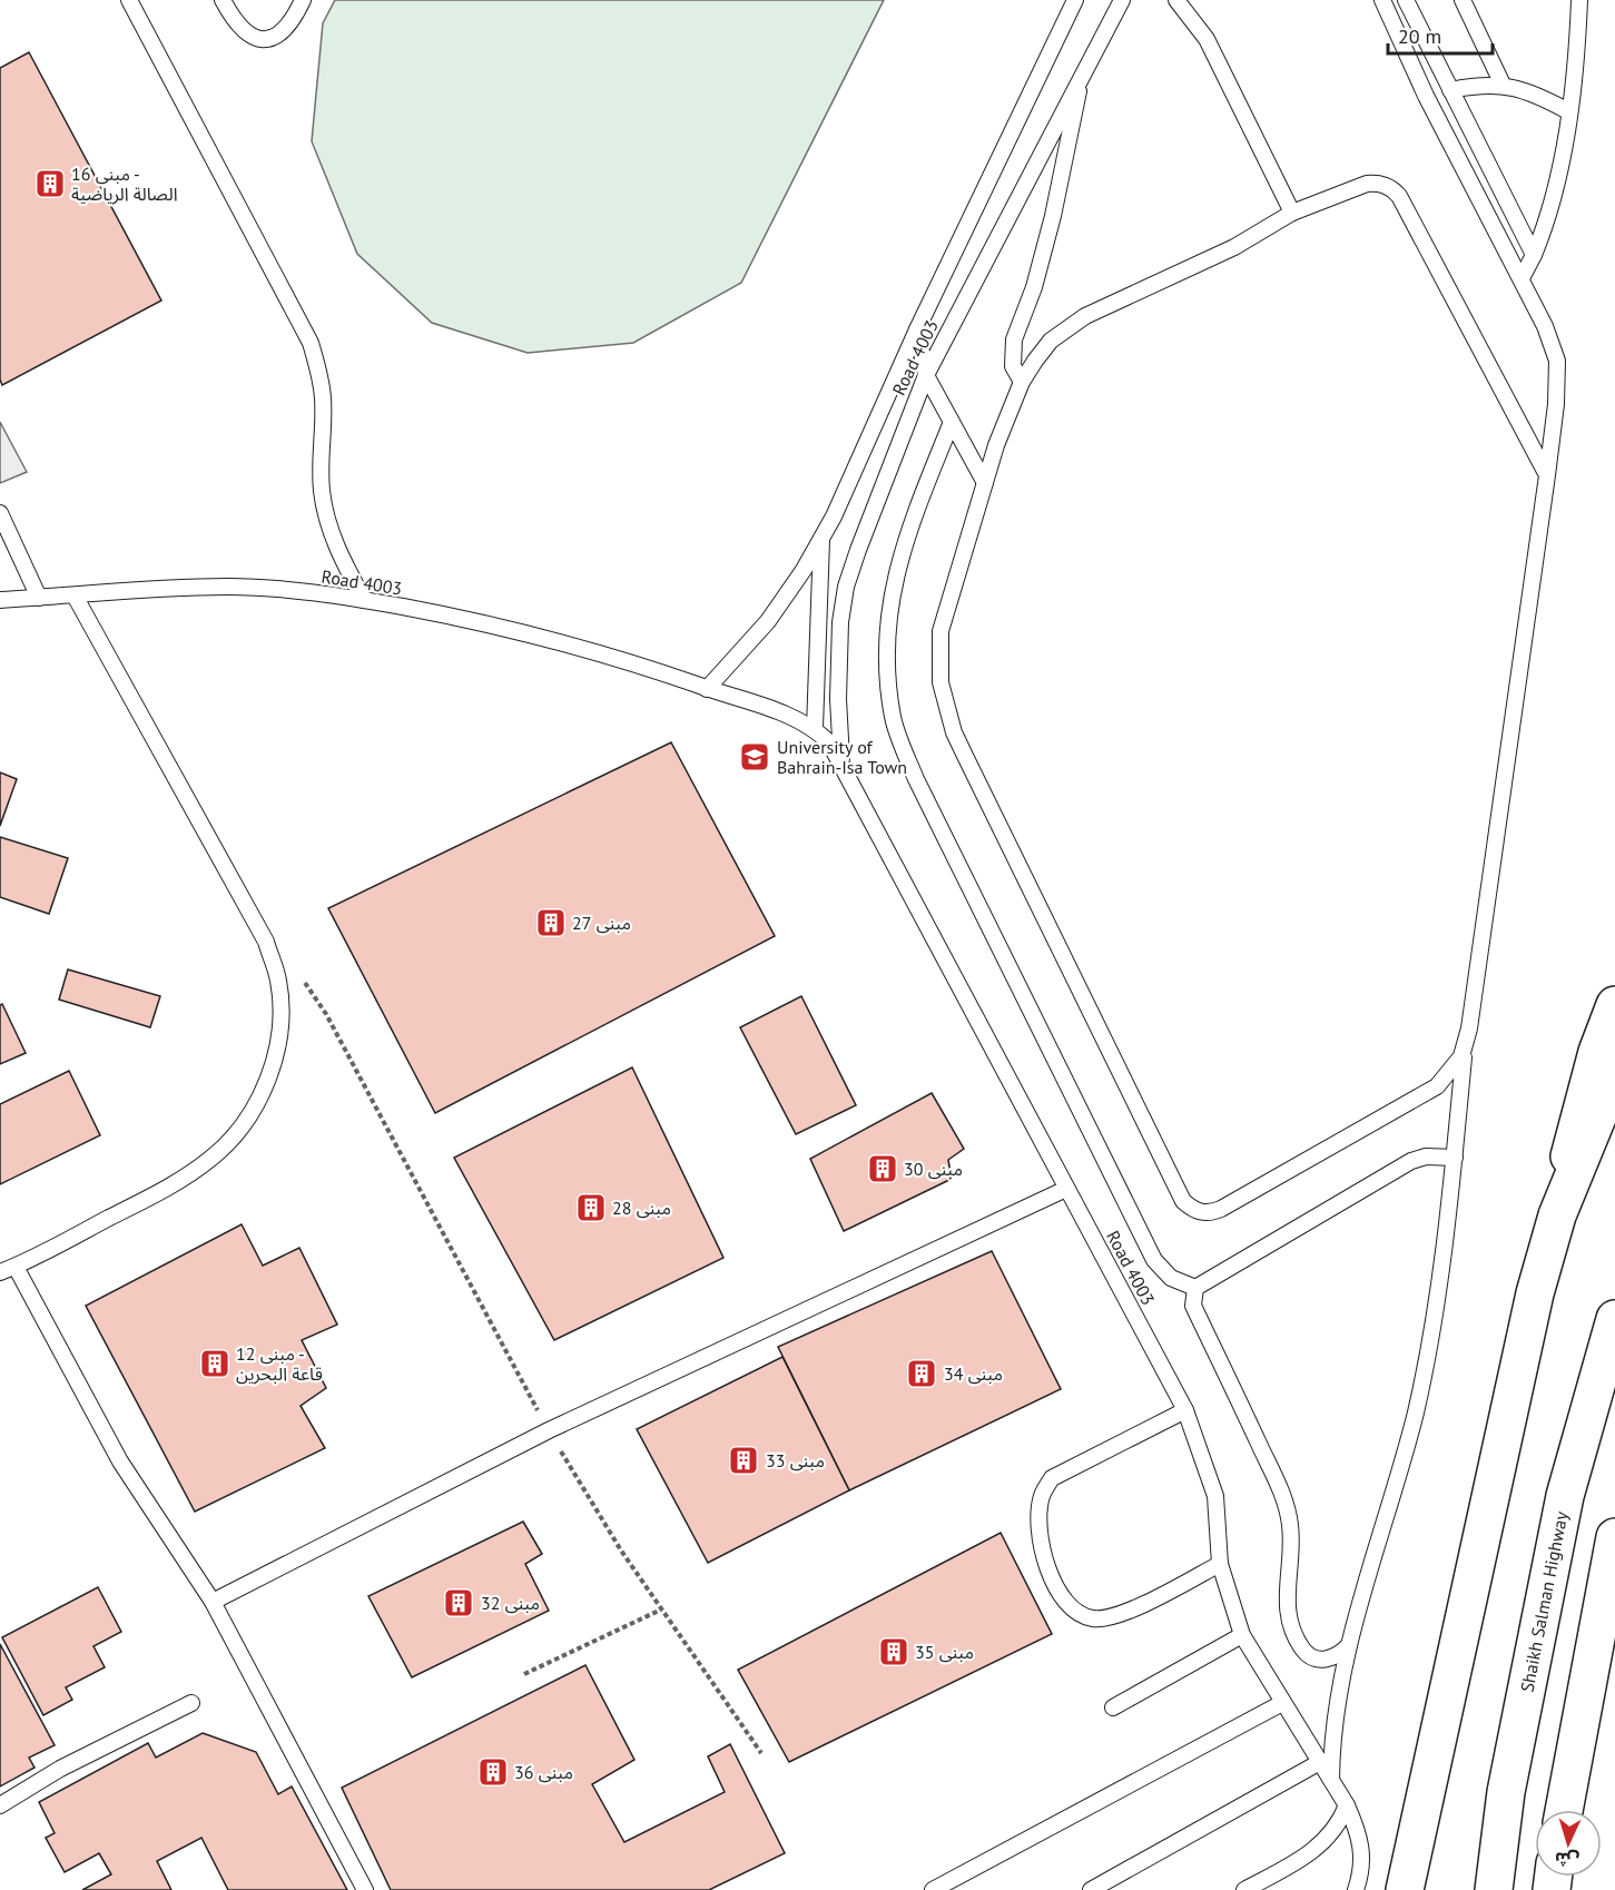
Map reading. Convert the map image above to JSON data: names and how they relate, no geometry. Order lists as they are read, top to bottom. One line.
{"streets":{"main road":["Shaikh Salman Highway"],"lane":["Road 4003"]},"places":{"building":["مبنى 16 - الصالة الرياضية","مبنى 27","مبنى 30","مبنى 28","مبنى 12 - قاعة البحرين","مبنى 34","مبنى 33","مبنى 32","مبنى 35","مبنى 36"],"school or university":["University of Bahrain-Isa Town"]},"scale_bar":"20 m","north":"bottom"}
